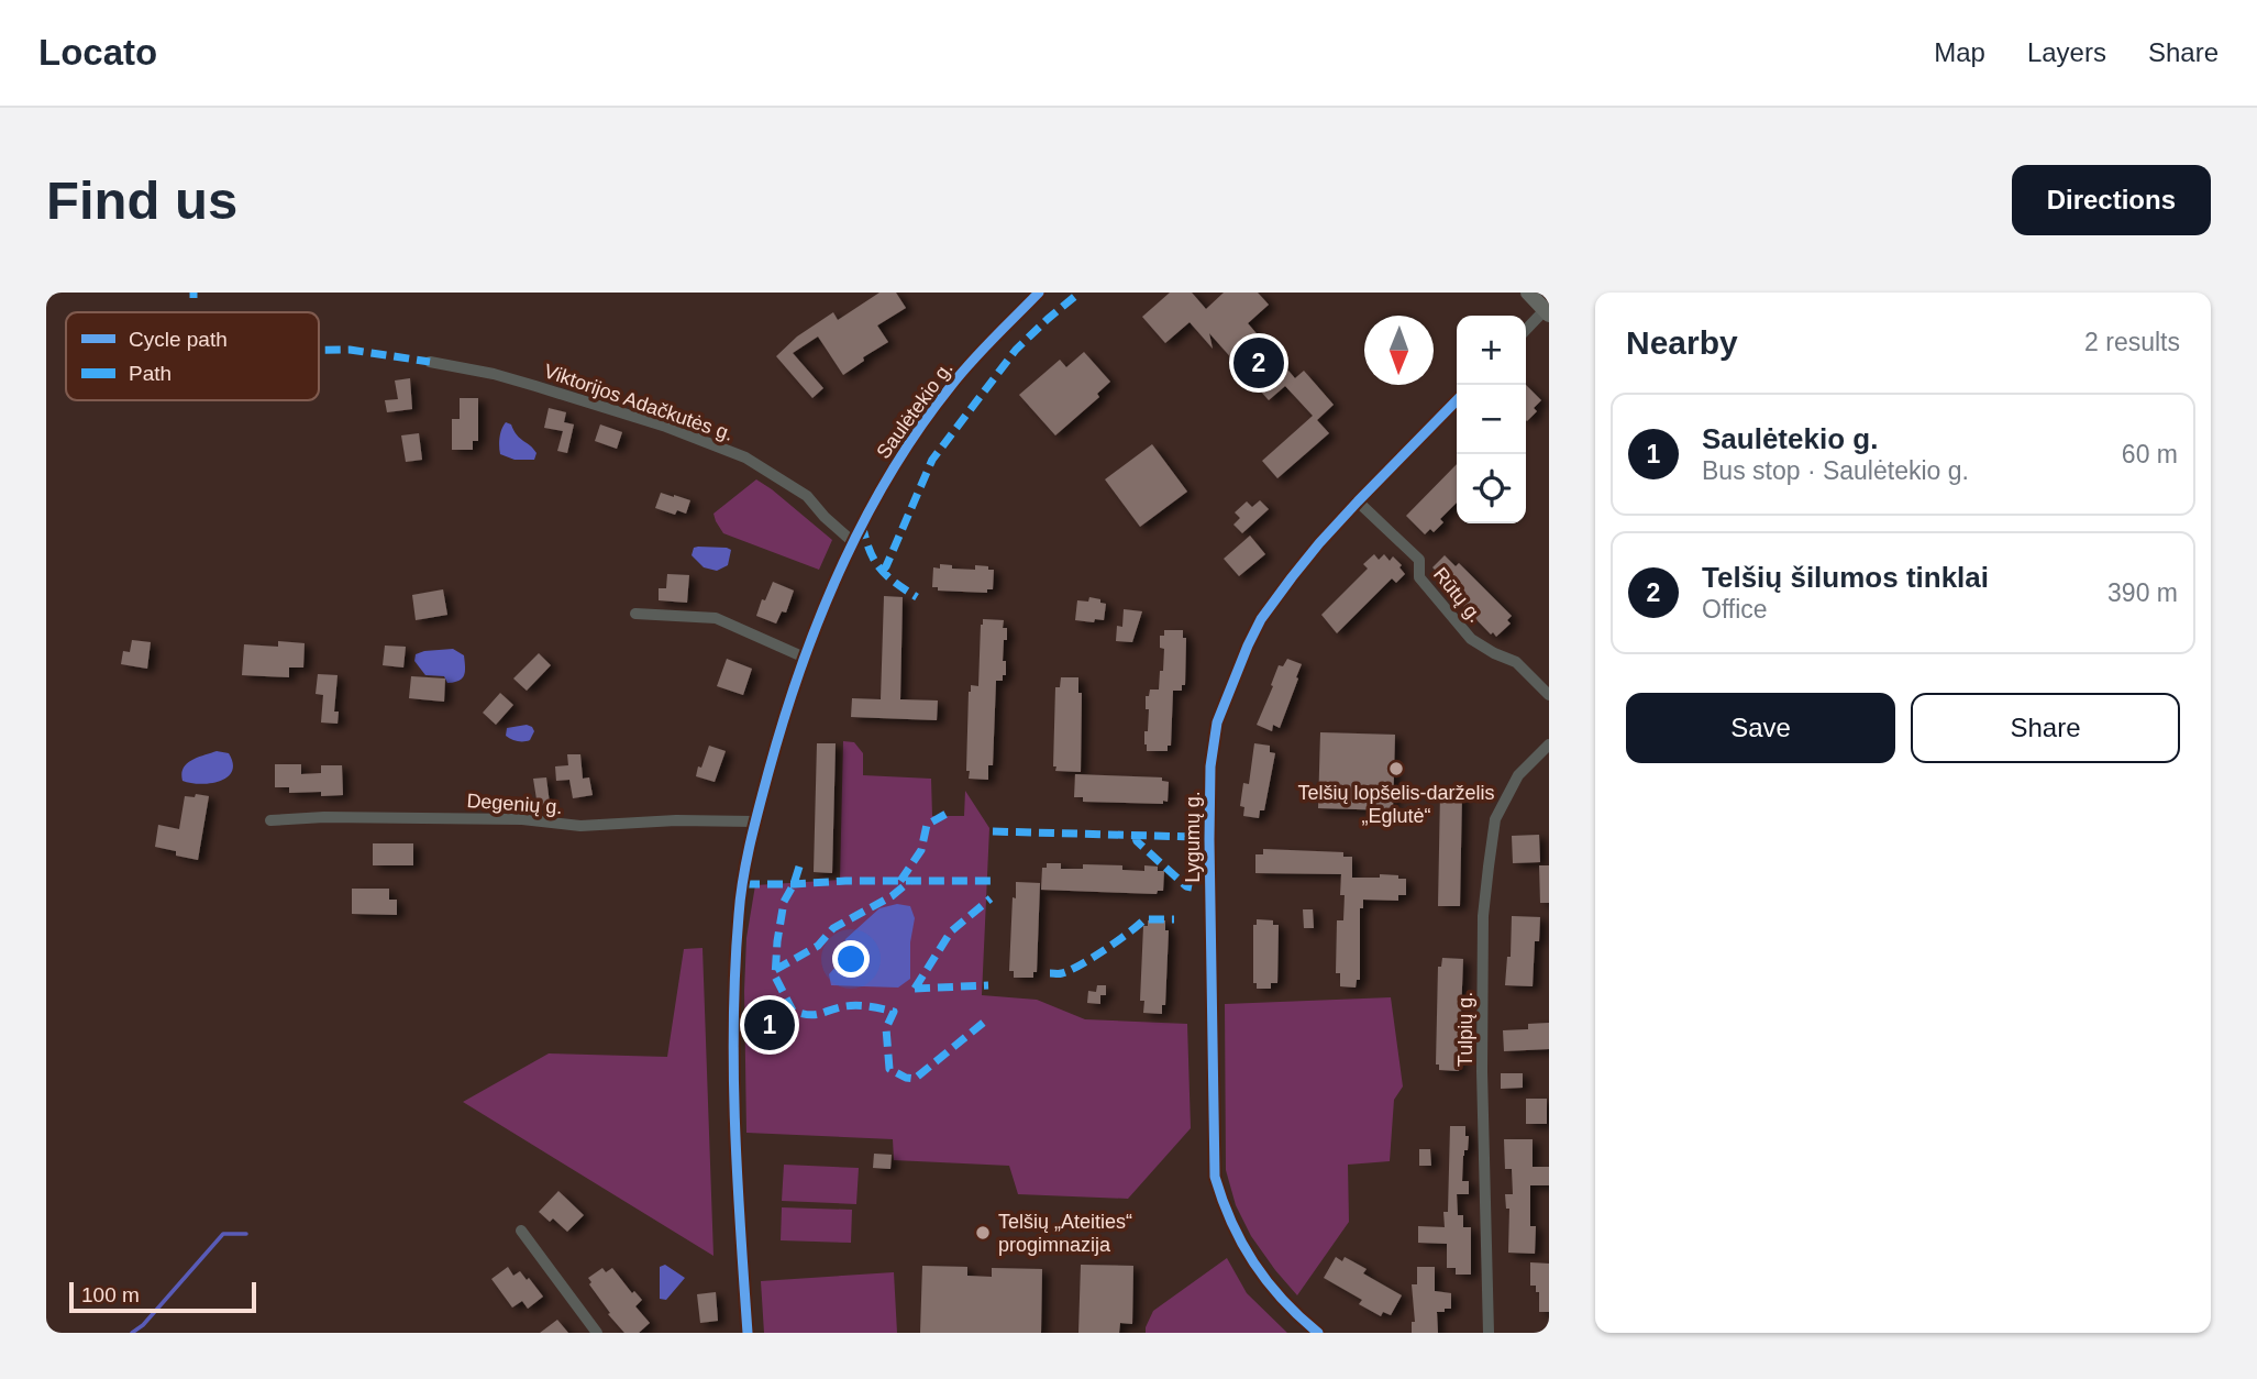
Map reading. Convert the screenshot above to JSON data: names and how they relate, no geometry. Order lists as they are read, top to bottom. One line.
{"streets":{"street":["Viktorijos Adačkutės g.","Saulėtekio g.","Rūtų g.","Degenių g.","Lygumų g.","Tulpių g."]},"crossings":[["Viktorijos Adačkutės g.","Saulėtekio g."],["Saulėtekio g.","Degenių g."],["Rūtų g.","Lygumų g."]],"places":["Telšių lopšelis-darželis „Eglutė“","Telšių „Ateities“ progimnazija"],"legend":["Cycle path","Path"],"scale_bar":"100 m","north":"bottom","page":{"header":"Locato","nav":["Map","Layers","Share"],"buttons":["Directions",["Save","Share"]],"title":"Find us","heading":["Nearby","2 results"],"map_buttons":["+","−"],"pins":["2","1"],"list":[{"mark":"1","name":"Saulėtekio g.","note":"Bus stop · Saulėtekio g.","value":"60 m"},{"mark":"2","name":"Telšių šilumos tinklai","note":"Office","value":"390 m"}],"scale":"100 m"}}
